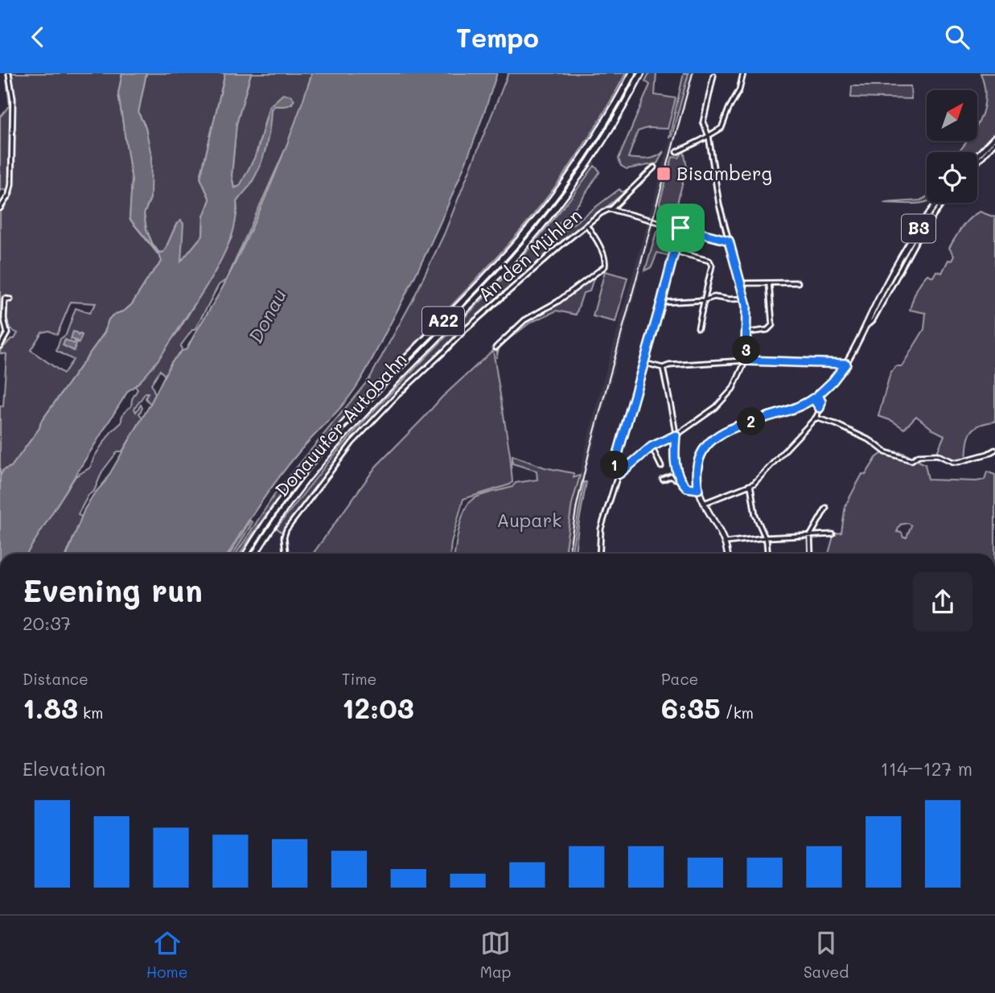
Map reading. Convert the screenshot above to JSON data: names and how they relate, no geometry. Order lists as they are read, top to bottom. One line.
{"streets":{"highway":["A22","Donauufer Autobahn"],"main road":["B3"],"street":["An den Mühlen"]},"water":["Donau"],"parks":["Aupark"],"places":{"transit":["Bisamberg"]},"north":"top right","page":{"header":"Tempo","pins":["3","2","1"],"heading":["Evening run","20:37"],"stats":[["Distance","1.83 km"],["Time","12:03"],["Pace","6:35 /km"]],"chart":["Elevation","114–127 m"],"tabs":["Home","Map","Saved"]}}
